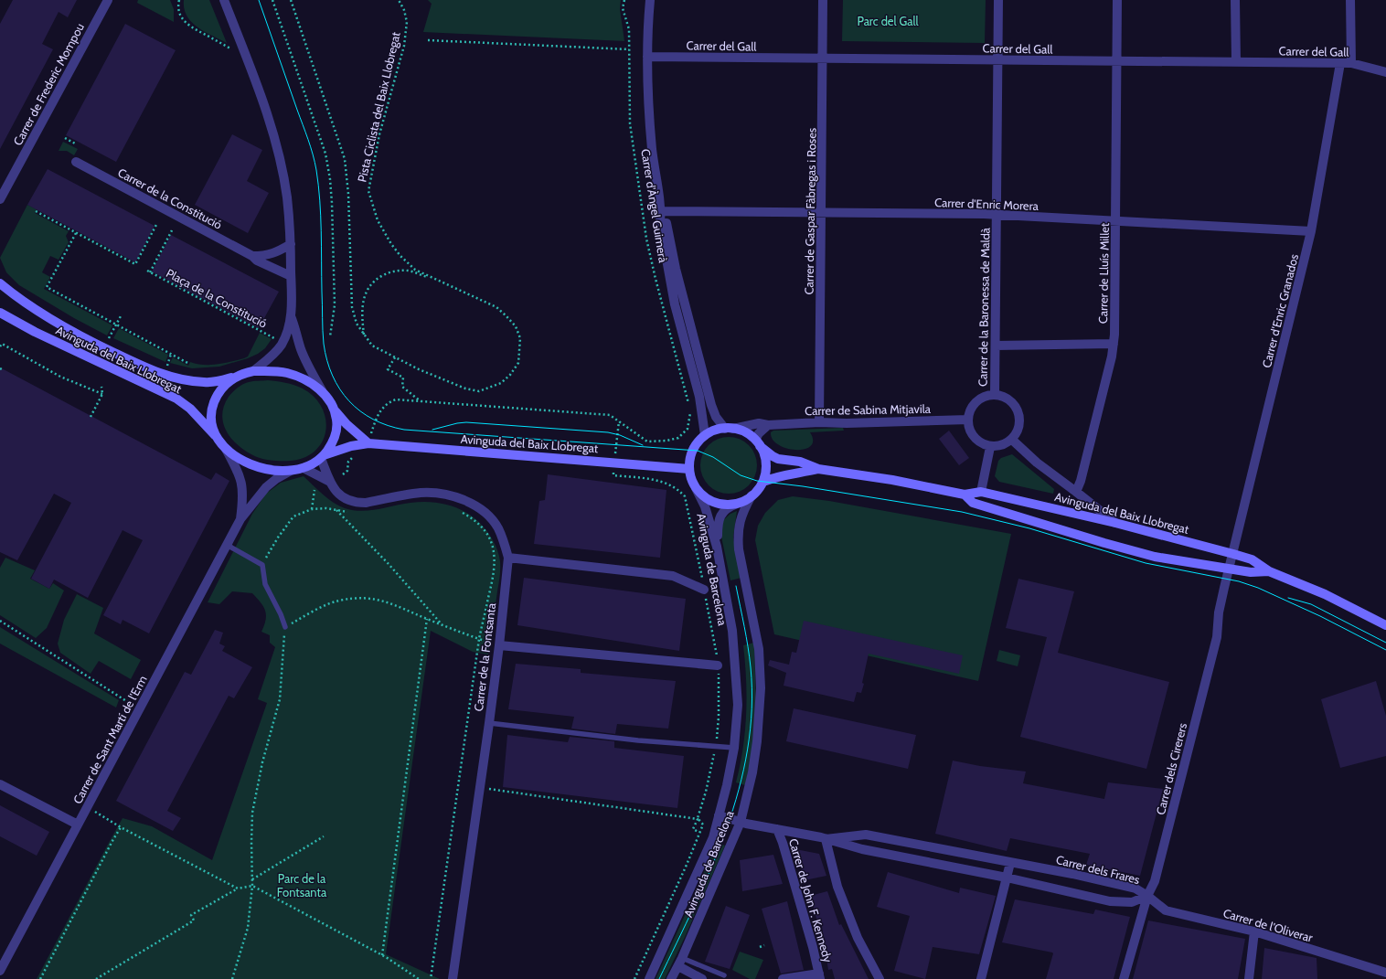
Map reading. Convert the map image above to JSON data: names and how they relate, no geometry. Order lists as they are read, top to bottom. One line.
{"streets":{"street":["Carrer del Gall","Carrer de Frederic Mompou","Carrer de la Constitució","Carrer d'Enric Morera","Carrer d'Àngel Guimerà","Carrer de Gaspar Fàbregas i Roses","Carrer de Lluís Millet","Carrer de la Baronessa de Maldà","Carrer d'Enric Granados","Avinguda del Baix Llobregat","Carrer de Sabina Mitjavila","Avinguda de Barcelona","Carrer de la Fontsanta","Carrer de Sant Martí de l'Erm","Carrer dels Cirerers","Carrer dels Frares","Carrer de John F. Kennedy","Carrer de l'Oliverar"],"path":["Pista Ciclista del Baix Llobregat","Plaça de la Constitució"]},"crossings":[["Carrer del Gall","Carrer d'Àngel Guimerà"],["Carrer del Gall","Carrer de Gaspar Fàbregas i Roses"],["Carrer del Gall","Carrer de Lluís Millet"],["Carrer del Gall","Carrer de la Baronessa de Maldà"],["Carrer del Gall","Carrer d'Enric Granados"],["Carrer d'Enric Morera","Carrer d'Àngel Guimerà"],["Carrer d'Enric Morera","Carrer de Gaspar Fàbregas i Roses"],["Carrer d'Enric Morera","Carrer de Lluís Millet"],["Carrer d'Enric Morera","Carrer de la Baronessa de Maldà"],["Carrer d'Enric Morera","Carrer d'Enric Granados"],["Carrer d'Àngel Guimerà","Avinguda del Baix Llobregat"],["Carrer d'Àngel Guimerà","Carrer de Sabina Mitjavila"],["Carrer d'Àngel Guimerà","Avinguda de Barcelona"],["Carrer de Gaspar Fàbregas i Roses","Carrer de Sabina Mitjavila"],["Carrer de la Baronessa de Maldà","Carrer de Sabina Mitjavila"],["Carrer d'Enric Granados","Avinguda del Baix Llobregat"],["Carrer d'Enric Granados","Carrer dels Cirerers"],["Avinguda del Baix Llobregat","Carrer de Sabina Mitjavila"],["Avinguda del Baix Llobregat","Avinguda de Barcelona"],["Avinguda del Baix Llobregat","Carrer de la Fontsanta"],["Avinguda del Baix Llobregat","Carrer de Sant Martí de l'Erm"],["Avinguda del Baix Llobregat","Carrer dels Cirerers"],["Carrer de Sabina Mitjavila","Avinguda de Barcelona"],["Avinguda de Barcelona","Carrer dels Frares"],["Carrer de la Fontsanta","Carrer de Sant Martí de l'Erm"],["Carrer dels Cirerers","Carrer dels Frares"],["Carrer dels Cirerers","Carrer de l'Oliverar"],["Carrer dels Frares","Carrer de John F. Kennedy"],["Carrer dels Frares","Carrer de l'Oliverar"]],"parks":["Parc del Gall","Parc de la Fontsanta"]}
